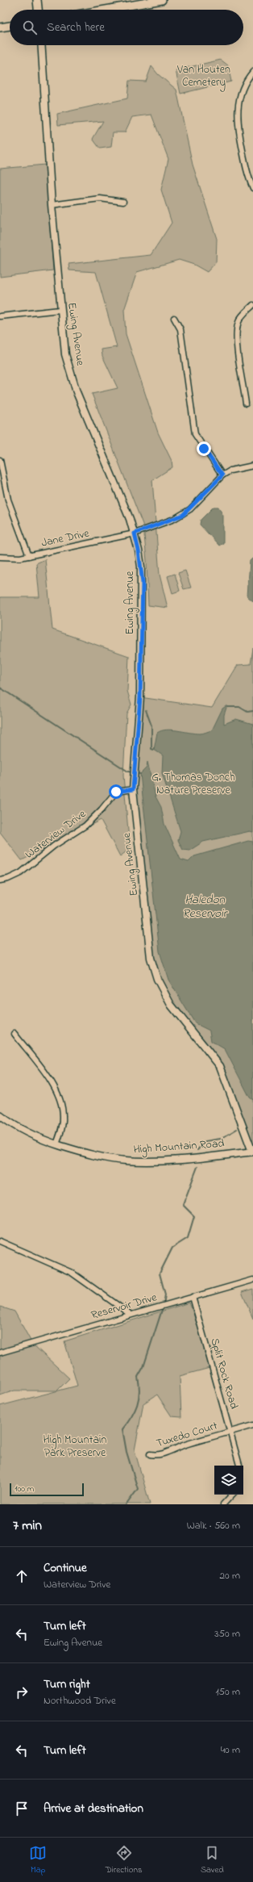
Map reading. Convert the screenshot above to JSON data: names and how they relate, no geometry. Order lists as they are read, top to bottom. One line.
{"streets":{"main road":["Ewing Avenue","High Mountain Road"],"street":["Jane Drive","Waterview Drive","Reservoir Drive","Split Rock Road","Tuxedo Court"]},"crossings":[["Ewing Avenue","Jane Drive"],["Ewing Avenue","Waterview Drive"],["Ewing Avenue","High Mountain Road"],["Reservoir Drive","Split Rock Road"],["Split Rock Road","Tuxedo Court"]],"water":["Haledon Reservoir"],"parks":["Van Houten Cemetery","G. Thomas Donch Nature Preserve","High Mountain Park Preserve"],"scale_bar":"100 m","page":{"search":"Search here","scale":"100 m","heading":["7 min","Walk · 560 m"],"list":[["Continue","Waterview Drive","20 m"],["Turn left","Ewing Avenue","350 m"],["Turn right","Northwood Drive","150 m"],["Turn left","40 m"],"Arrive at destination"],"nav":["Map","Directions","Saved"]}}
